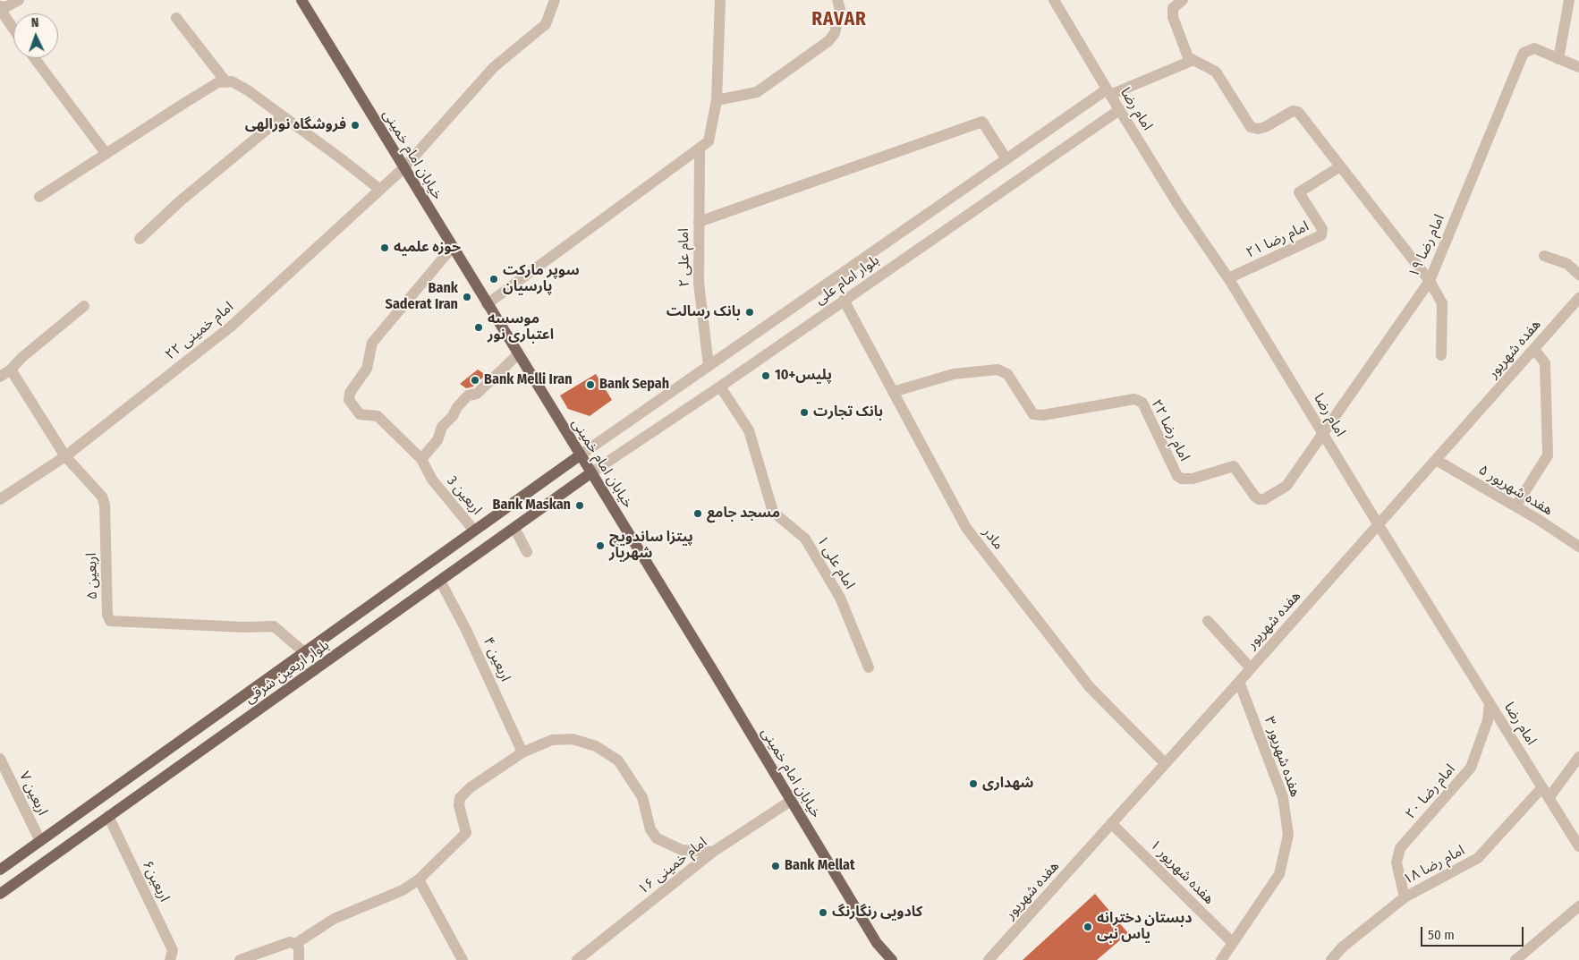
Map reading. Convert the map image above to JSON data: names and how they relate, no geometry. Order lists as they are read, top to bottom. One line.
{"streets":{"main road":["خیابان امام خمینی","بلوار اربعین شرقی"],"street":["امام رضا","امام رضا ۲۱","امام رضا ۱۹","امام علی ۲","بلوار امام علی","امام خمینی ۲۲","هفده شهریور","امام رضا ۲۲","هفده شهریور ۵","اربعین 3","مادر","امام علی ۱","اربعین ۵","اربعین ۴","هفده شهریور ۳","امام رضا ۲۰","اربعین ۷","امام رضا ۱۸","امام خمینی ۱۶","هفده شهریور ۱","اربعین۶"]},"crossings":[["امام رضا","امام رضا ۲۱"],["امام رضا","امام رضا ۱۹"],["امام رضا","بلوار امام علی"],["امام رضا","هفده شهریور"],["امام رضا","امام رضا ۲۲"],["امام رضا","امام رضا ۲۰"],["امام رضا","امام رضا ۱۸"],["خیابان امام خمینی","بلوار امام علی"],["خیابان امام خمینی","امام خمینی ۲۲"],["خیابان امام خمینی","اربعین 3"],["خیابان امام خمینی","بلوار اربعین شرقی"],["خیابان امام خمینی","امام خمینی ۱۶"],["امام رضا ۱۹","امام رضا ۲۲"],["امام علی ۲","بلوار امام علی"],["بلوار امام علی","مادر"],["بلوار امام علی","امام علی ۱"],["بلوار امام علی","بلوار اربعین شرقی"],["امام خمینی ۲۲","اربعین ۵"],["هفده شهریور","هفده شهریور ۵"],["هفده شهریور","مادر"],["هفده شهریور","هفده شهریور ۳"],["هفده شهریور","هفده شهریور ۱"],["امام رضا ۲۲","مادر"],["اربعین 3","بلوار اربعین شرقی"],["اربعین ۵","بلوار اربعین شرقی"],["اربعین ۴","بلوار اربعین شرقی"],["بلوار اربعین شرقی","اربعین ۷"],["بلوار اربعین شرقی","اربعین۶"],["هفده شهریور ۳","هفده شهریور ۱"],["امام رضا ۲۰","امام رضا ۱۸"]],"districts":["RAVAR"],"places":["فروشگاه نورالهی","حوزه علمیه","سوپر مارکت پارسیان","Bank Saderat Iran","بانک رسالت","موسسه اعتباری نور","پلیس+10","Bank Melli Iran","Bank Sepah","بانک تجارت","Bank Maskan","مسجد جامع","پیتزا ساندویچ شهریار","شهداری","Bank Mellat","کادویی رنگارنگ","دبستان دخترانه یاس نبی"],"scale_bar":"50 m","north":"top"}
